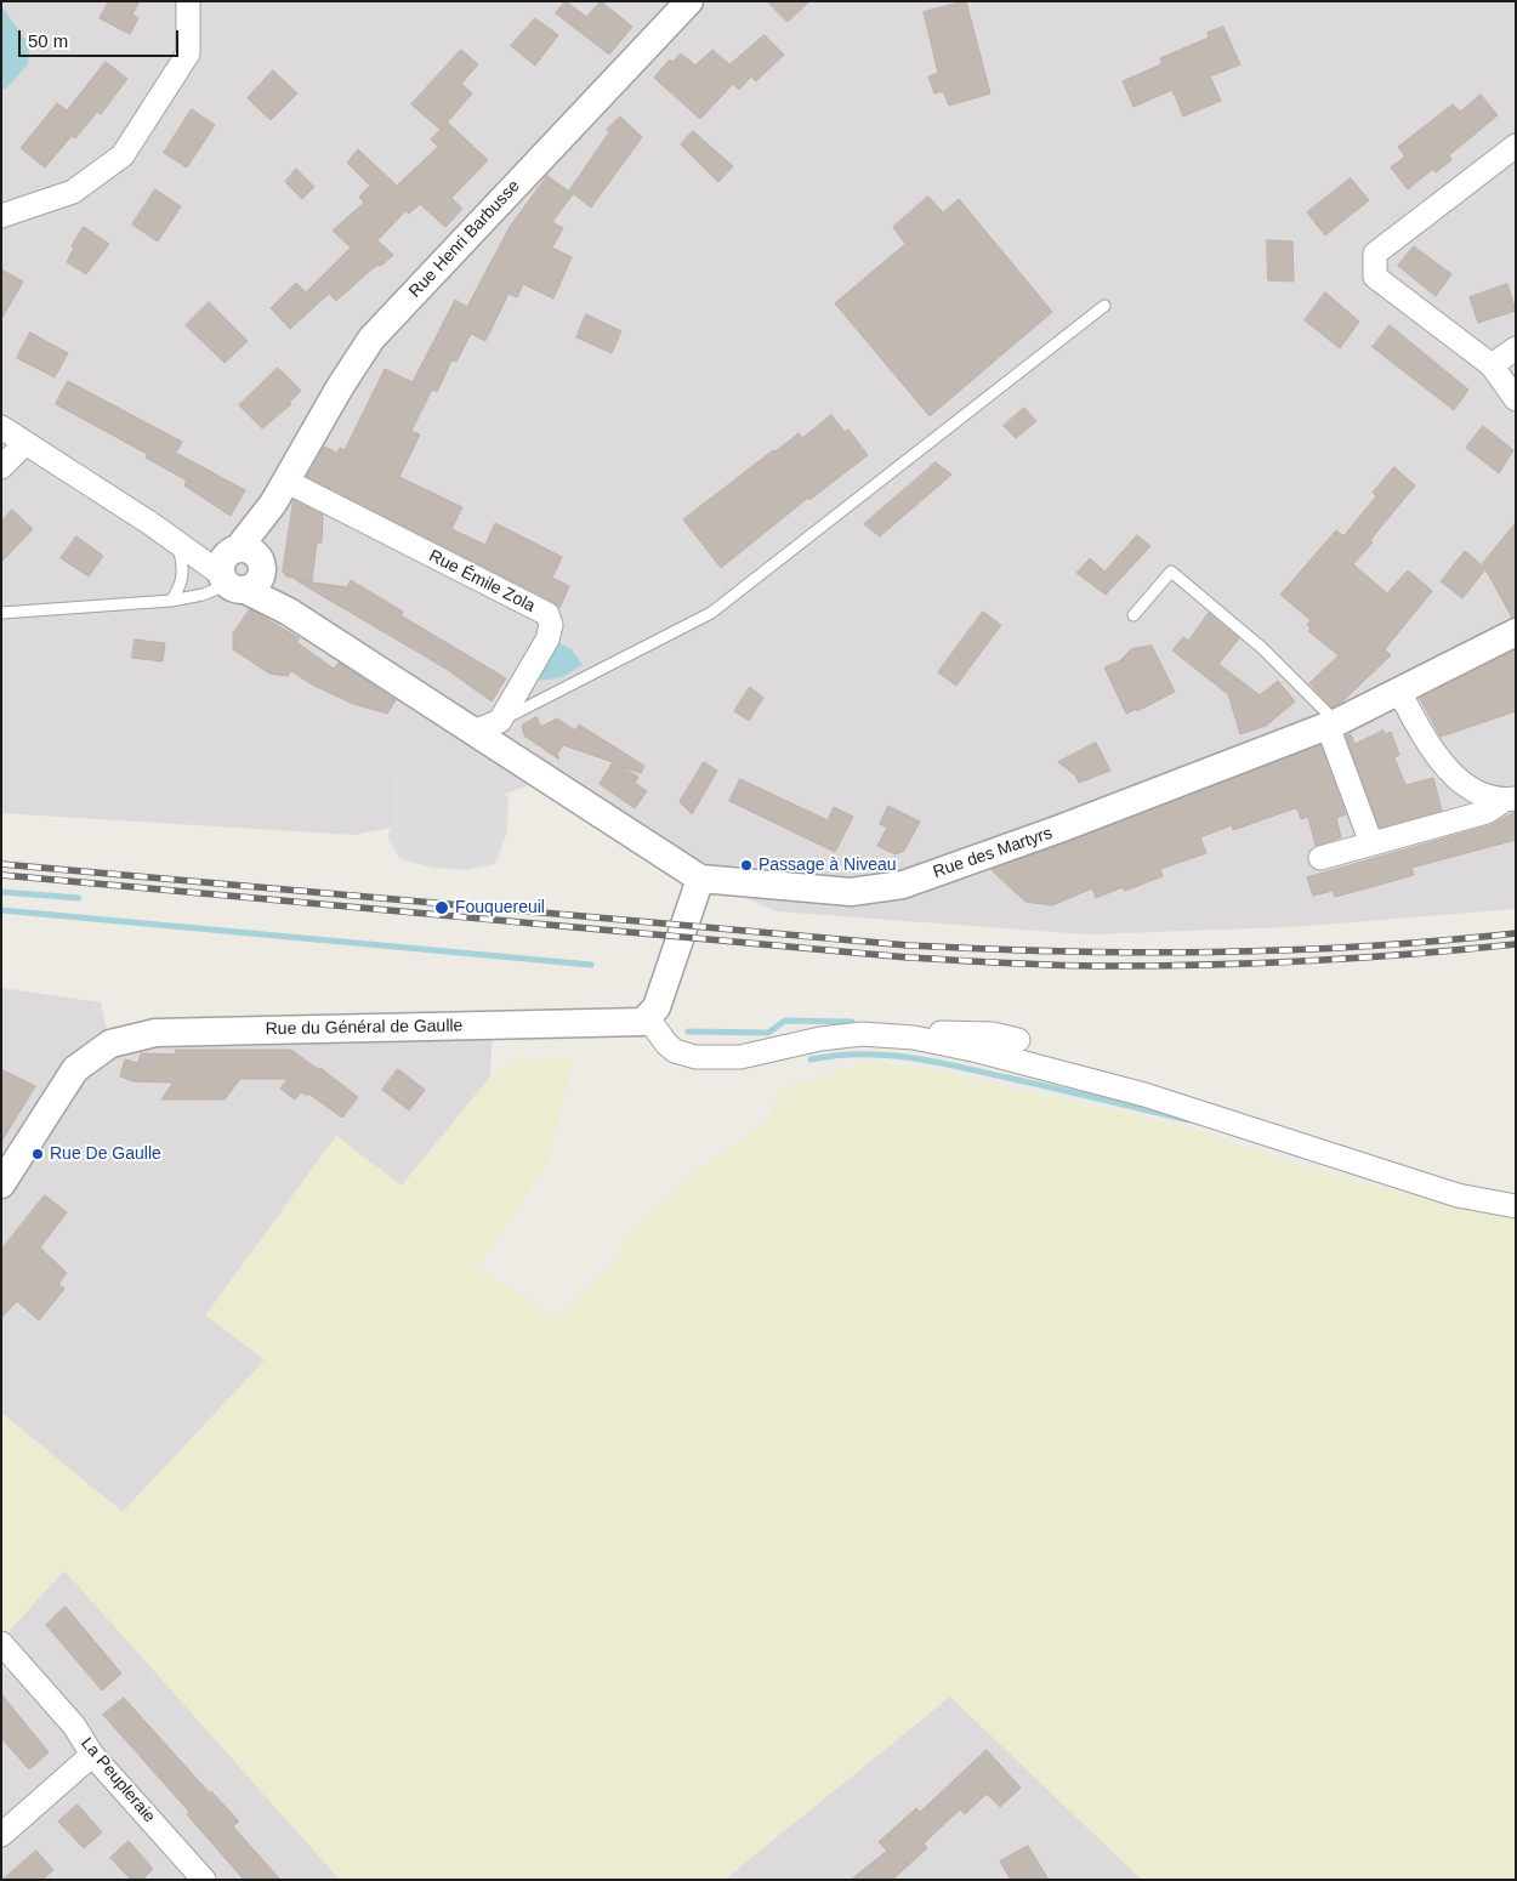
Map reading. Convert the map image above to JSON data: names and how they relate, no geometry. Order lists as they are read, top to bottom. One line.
{"streets":{"street":["Rue Henri Barbusse","Rue Émile Zola","Rue des Martyrs","Rue du Général de Gaulle","La Peupleraie"]},"crossings":[["Rue Henri Barbusse","Rue Émile Zola"]],"places":["Passage à Niveau","Fouquereuil","Rue De Gaulle"],"scale_bar":"50 m"}
